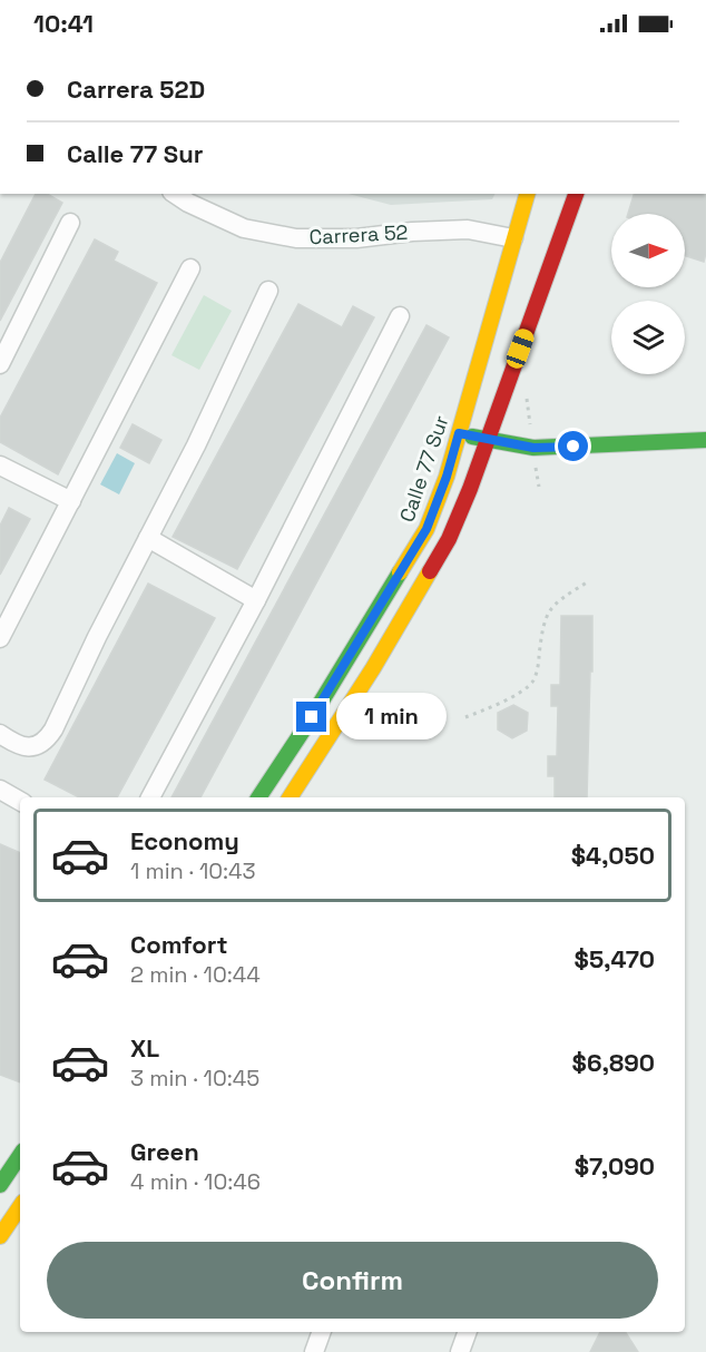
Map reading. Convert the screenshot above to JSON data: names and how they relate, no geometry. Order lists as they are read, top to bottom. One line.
{"streets":{"street":["Carrera 52","Calle 77 Sur"]},"crossings":[["Carrera 52","Calle 77 Sur"]],"north":"right","page":{"status":"10:41","banner":["Carrera 52D","Calle 77 Sur"],"bubble":"1 min","list":[{"name":"Economy","note":"1 min · 10:43","value":"$4,050"},{"name":"Comfort","note":"2 min · 10:44","value":"$5,470"},{"name":"XL","note":"3 min · 10:45","value":"$6,890"},{"name":"Green","note":"4 min · 10:46","value":"$7,090"}],"buttons":"Confirm"}}
